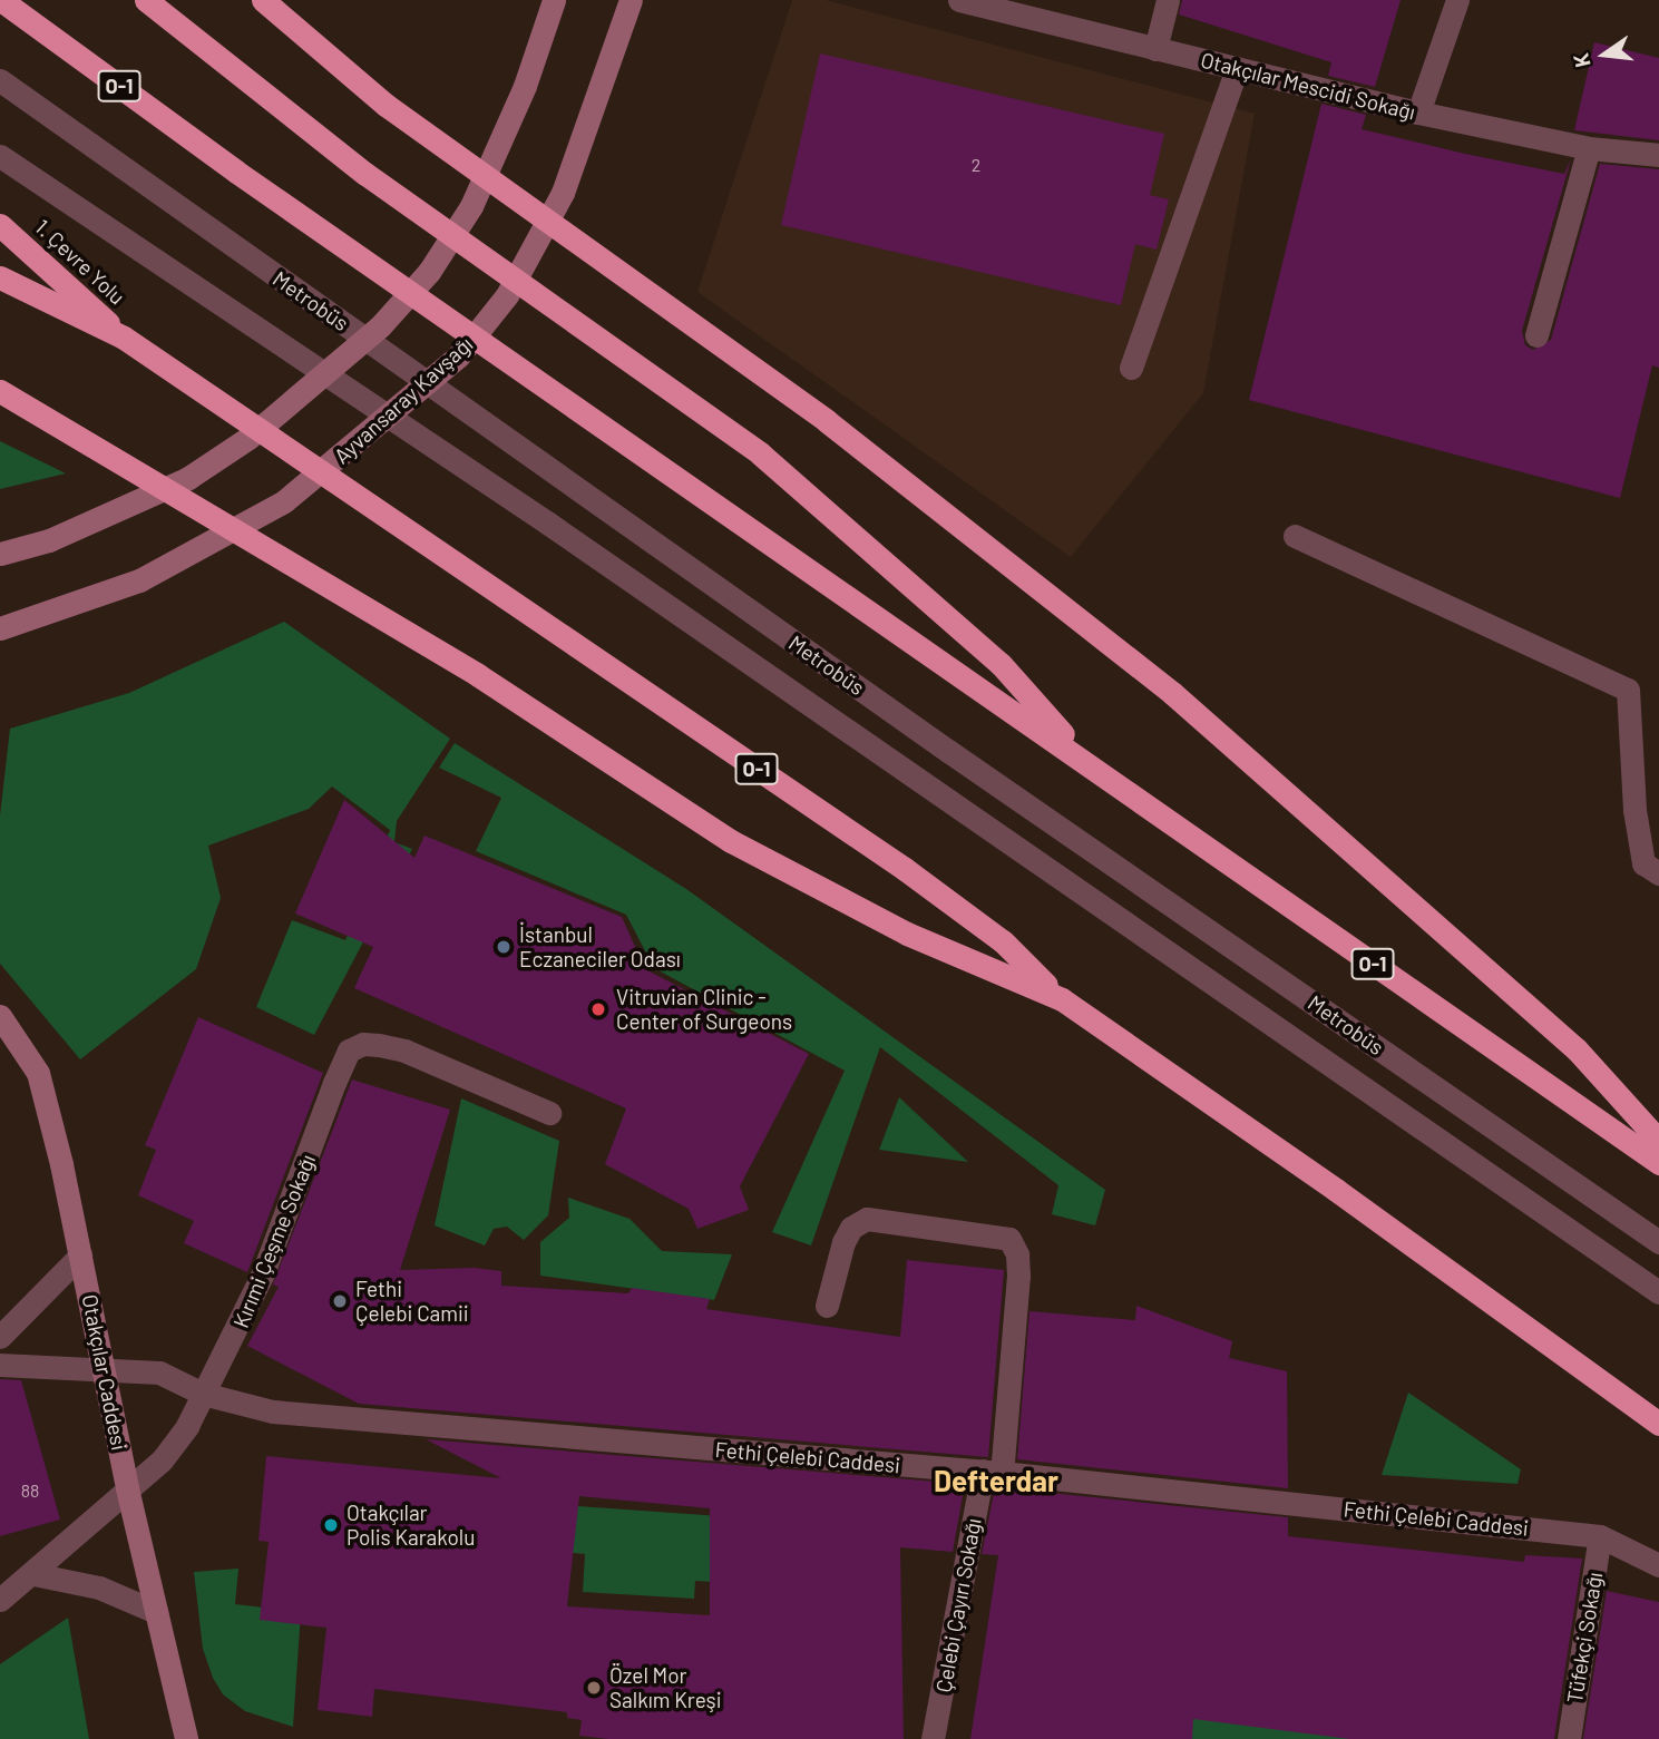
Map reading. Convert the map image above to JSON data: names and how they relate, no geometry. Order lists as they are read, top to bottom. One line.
{"streets":{"highway":["O-1","1. Çevre Yolu"],"main road":["Ayvansaray Kavşağı","Otakçılar Caddesi"],"street":["Otakçılar Mescidi Sokağı","Metrobüs","Kırımi Çeşme Sokağı","Fethi Çelebi Caddesi","Çelebi Çayırı Sokağı","Tüfekçi Sokağı"]},"crossings":[["O-1","1. Çevre Yolu"],["Kırımi Çeşme Sokağı","Otakçılar Caddesi"],["Kırımi Çeşme Sokağı","Fethi Çelebi Caddesi"],["Otakçılar Caddesi","Fethi Çelebi Caddesi"],["Fethi Çelebi Caddesi","Çelebi Çayırı Sokağı"],["Fethi Çelebi Caddesi","Tüfekçi Sokağı"]],"districts":["Defterdar"],"places":["İstanbul Eczaneciler Odası","Vitruvian Clinic - Center of Surgeons","Fethi Çelebi Camii","Otakçılar Polis Karakolu","Özel Mor Salkım Kreşi"],"house_numbers":["2","88"],"north":"left"}
